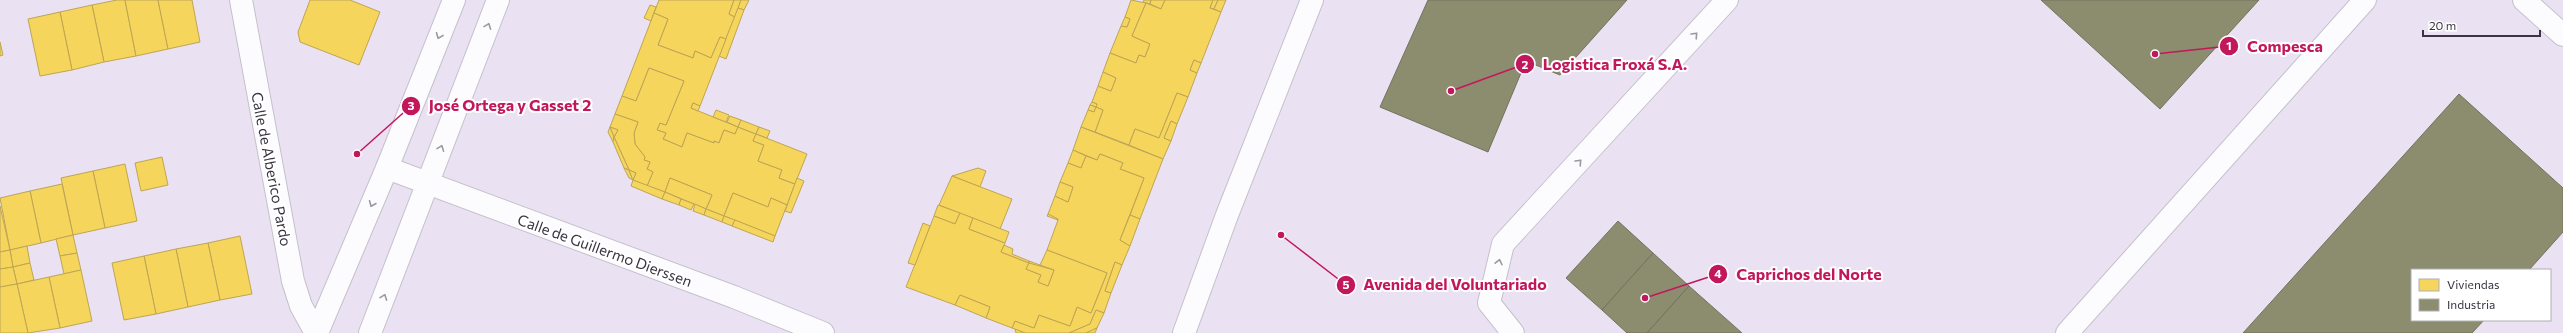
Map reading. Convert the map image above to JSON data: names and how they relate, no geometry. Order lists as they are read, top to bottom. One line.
{"streets":{"street":["Calle de Alberico Pardo","Calle de Guillermo Dierssen"]},"places":["Compesca","Logistica Froxá S.A.","José Ortega y Gasset 2","Avenida del Voluntariado","Caprichos del Norte"],"legend":["Viviendas","Industria"],"scale_bar":"20 m"}
